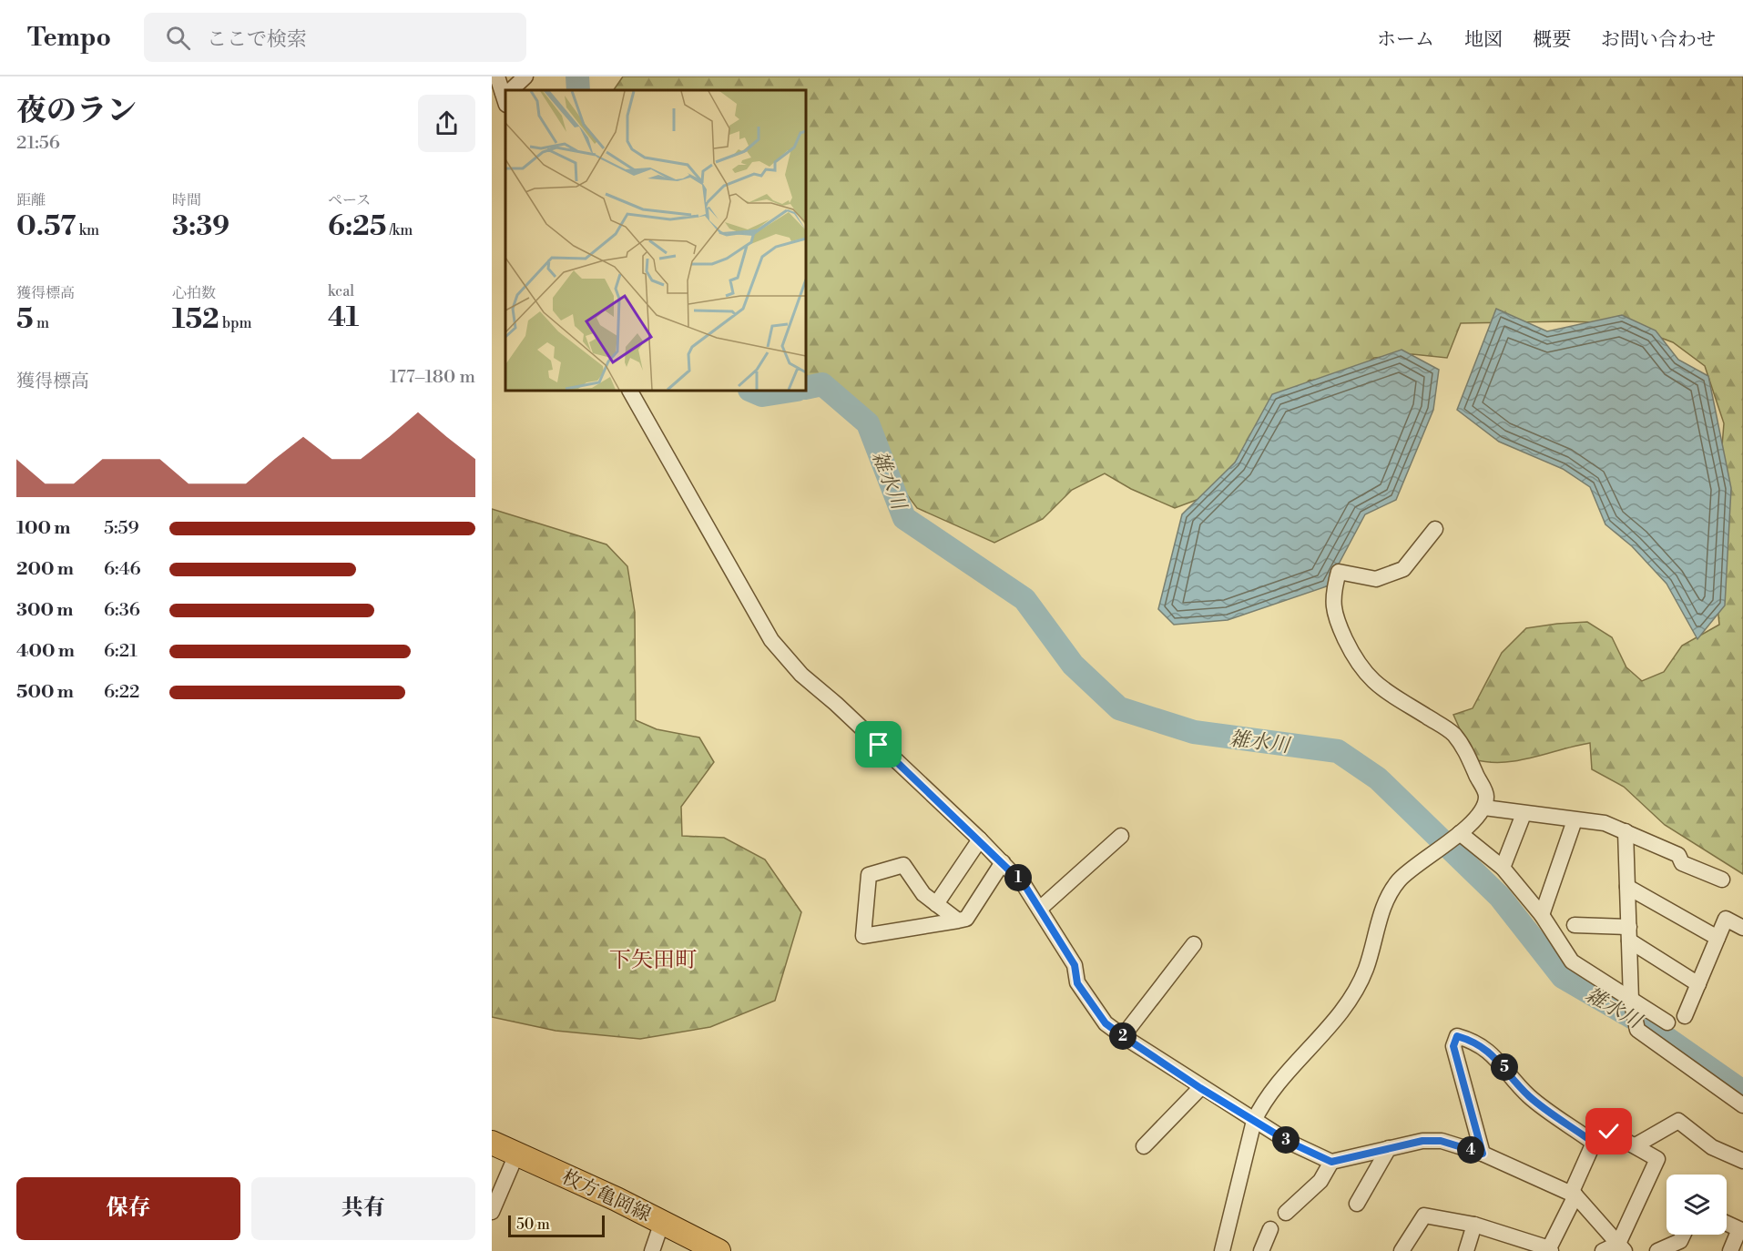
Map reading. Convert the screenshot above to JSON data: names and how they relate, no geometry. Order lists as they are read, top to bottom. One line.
{"streets":{"main road":["枚方亀岡線"]},"districts":["下矢田町"],"water":["雑水川"],"scale_bar":"50 m","page":{"header":"Tempo","search":"ここで検索","nav":["ホーム","地図","概要","お問い合わせ"],"heading":["夜のラン","21:56"],"stats":[["距離","0.57 km"],["時間","3:39"],["ペース","6:25 /km"],["獲得標高","5 m"],["心拍数","152 bpm"],["kcal","41"]],"chart":["獲得標高","177–180 m"],"list":[{"name":"100 m","note":"5:59"},{"name":"200 m","note":"6:46"},{"name":"300 m","note":"6:36"},{"name":"400 m","note":"6:21"},{"name":"500 m","note":"6:22"}],"pins":["1","2","5","3","4"],"buttons":["保存","共有"],"scale":"50 m"}}
